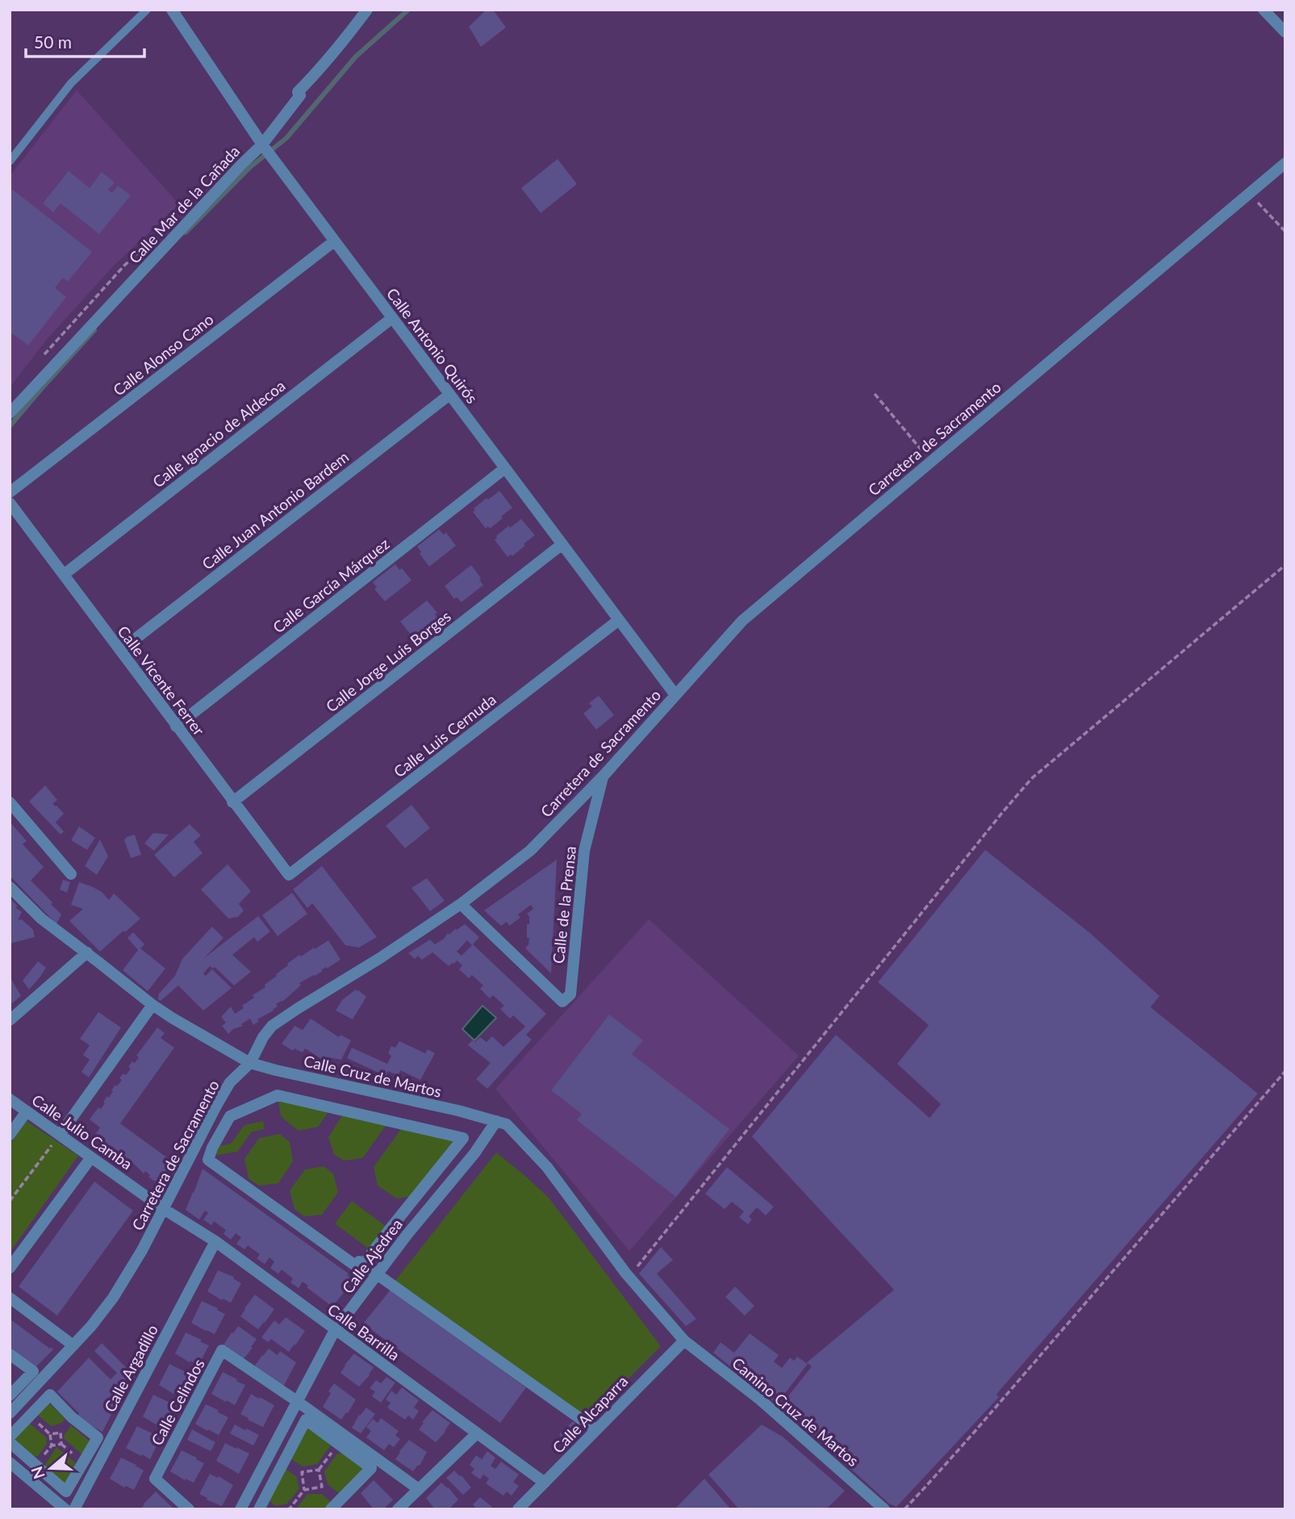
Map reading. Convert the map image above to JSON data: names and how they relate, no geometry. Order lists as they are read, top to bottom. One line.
{"streets":{"street":["Calle Mar de la Cañada","Calle Antonio Quirós","Calle Alonso Cano","Calle Ignacio de Aldecoa","Carretera de Sacramento","Calle Juan Antonio Bardem","Calle García Márquez","Calle Jorge Luis Borges","Calle Vicente Ferrer","Calle Luis Cernuda","Calle de la Prensa","Calle Cruz de Martos","Calle Julio Camba","Calle Ajedrea","Calle Barrilla","Calle Argadillo","Calle Celindos","Camino Cruz de Martos","Calle Alcaparra"]},"crossings":[["Calle Mar de la Cañada","Calle Antonio Quirós"],["Calle Antonio Quirós","Calle Alonso Cano"],["Calle Antonio Quirós","Calle Ignacio de Aldecoa"],["Calle Antonio Quirós","Carretera de Sacramento"],["Calle Antonio Quirós","Calle Juan Antonio Bardem"],["Calle Antonio Quirós","Calle García Márquez"],["Calle Antonio Quirós","Calle Jorge Luis Borges"],["Calle Antonio Quirós","Calle Luis Cernuda"],["Calle Ignacio de Aldecoa","Calle Vicente Ferrer"],["Carretera de Sacramento","Calle de la Prensa"],["Carretera de Sacramento","Calle Cruz de Martos"],["Carretera de Sacramento","Calle Julio Camba"],["Carretera de Sacramento","Calle Barrilla"],["Calle Juan Antonio Bardem","Calle Vicente Ferrer"],["Calle García Márquez","Calle Vicente Ferrer"],["Calle Jorge Luis Borges","Calle Vicente Ferrer"],["Calle Vicente Ferrer","Calle Luis Cernuda"],["Calle Cruz de Martos","Calle Ajedrea"],["Calle Cruz de Martos","Camino Cruz de Martos"],["Calle Cruz de Martos","Calle Alcaparra"],["Calle Julio Camba","Calle Barrilla"],["Calle Ajedrea","Calle Barrilla"],["Calle Ajedrea","Calle Celindos"],["Calle Barrilla","Calle Argadillo"],["Calle Barrilla","Calle Alcaparra"],["Camino Cruz de Martos","Calle Alcaparra"]],"scale_bar":"50 m","north":"left"}
